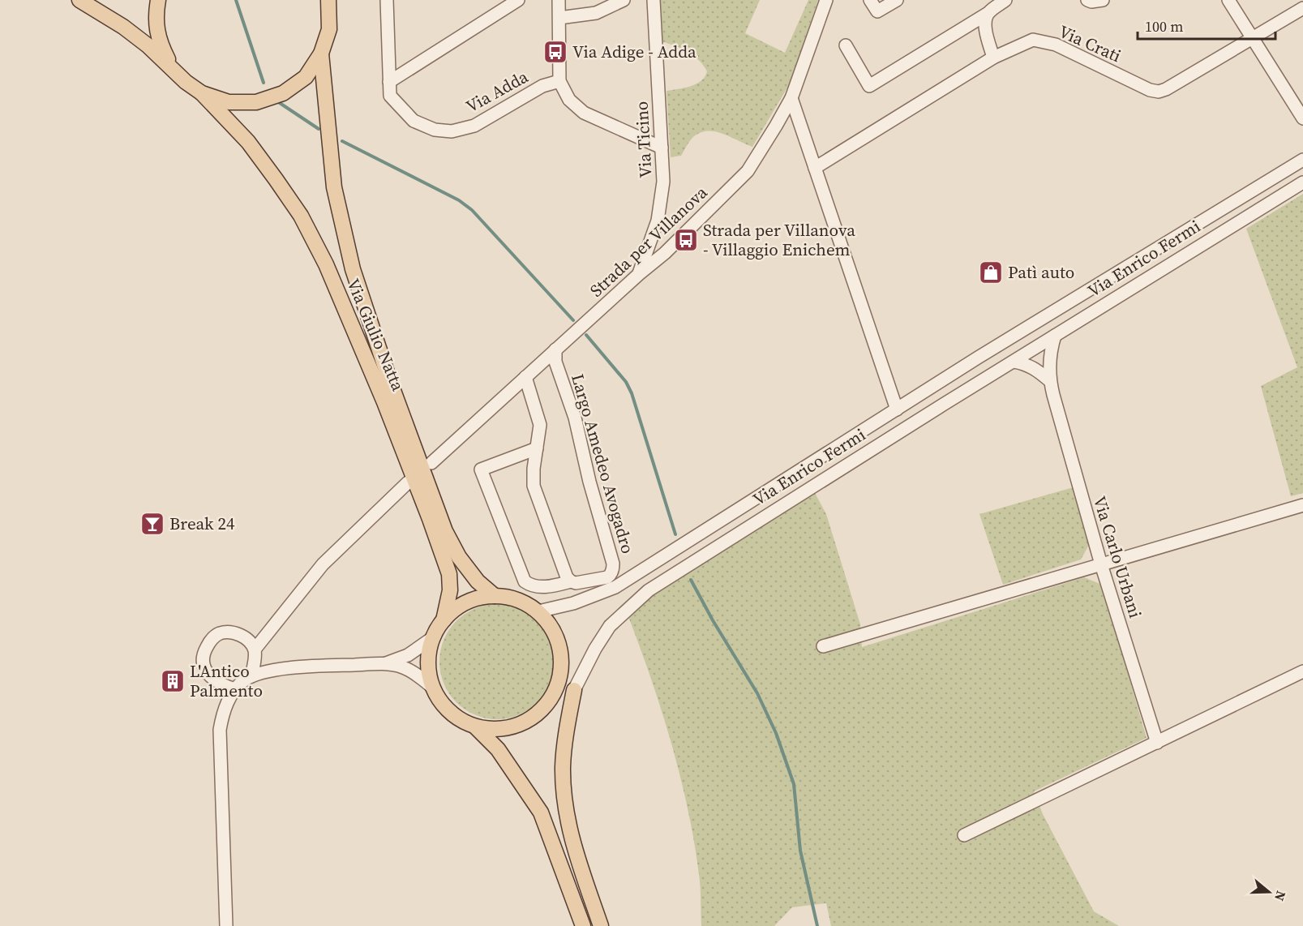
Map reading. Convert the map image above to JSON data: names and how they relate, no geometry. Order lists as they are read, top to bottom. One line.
{"streets":{"main road":["Via Enrico Fermi","Via Giulio Natta"],"street":["Via Crati","Via Adda","Via Ticino","Strada per Villanova","Largo Amedeo Avogadro","Via Carlo Urbani"]},"crossings":[["Via Ticino","Strada per Villanova"],["Strada per Villanova","Largo Amedeo Avogadro"],["Via Enrico Fermi","Via Giulio Natta"],["Via Enrico Fermi","Via Carlo Urbani"]],"places":{"bus stop":["Via Adige - Adda","Strada per Villanova - Villaggio Enichem"],"shop":["Patì auto"],"bar":["Break 24"],"building":["L'Antico Palmento"]},"scale_bar":"100 m","north":"right"}
